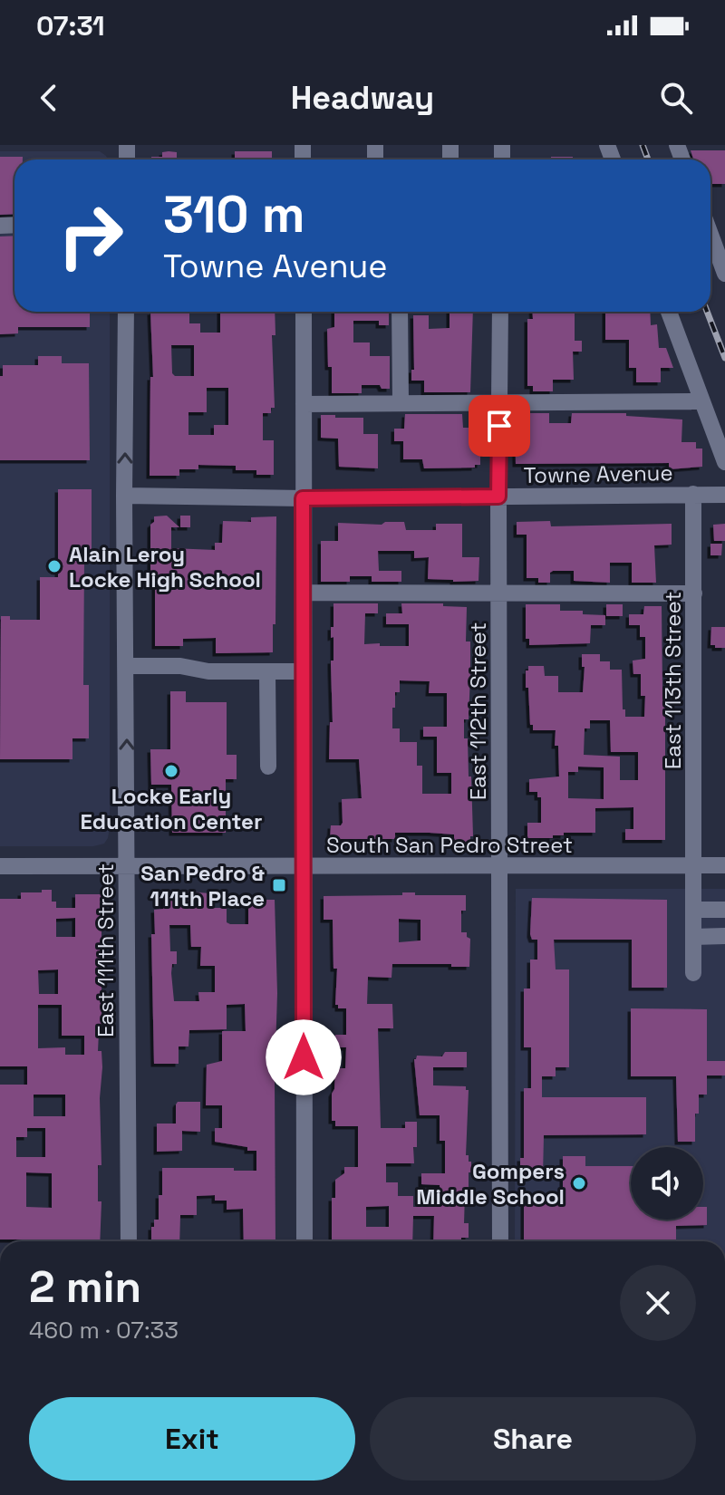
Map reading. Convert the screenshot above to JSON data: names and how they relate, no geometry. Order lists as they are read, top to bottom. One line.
{"streets":{"street":["Towne Avenue","East 113th Street","East 112th Street","South San Pedro Street","East 111th Street"]},"crossings":[["Towne Avenue","East 113th Street"],["Towne Avenue","East 112th Street"],["Towne Avenue","East 111th Street"],["East 113th Street","South San Pedro Street"],["East 112th Street","South San Pedro Street"],["South San Pedro Street","East 111th Street"]],"one_way":["East 111th Street"],"places":{"other":["Alain Leroy Locke High School","Locke Early Education Center","Gompers Middle School"],"transit":["San Pedro & 111th Place"]},"page":{"status":"07:31","header":"Headway","turn":["310 m","Towne Avenue"],"heading":["2 min","460 m · 07:33"],"buttons":["Exit","Share"]}}
